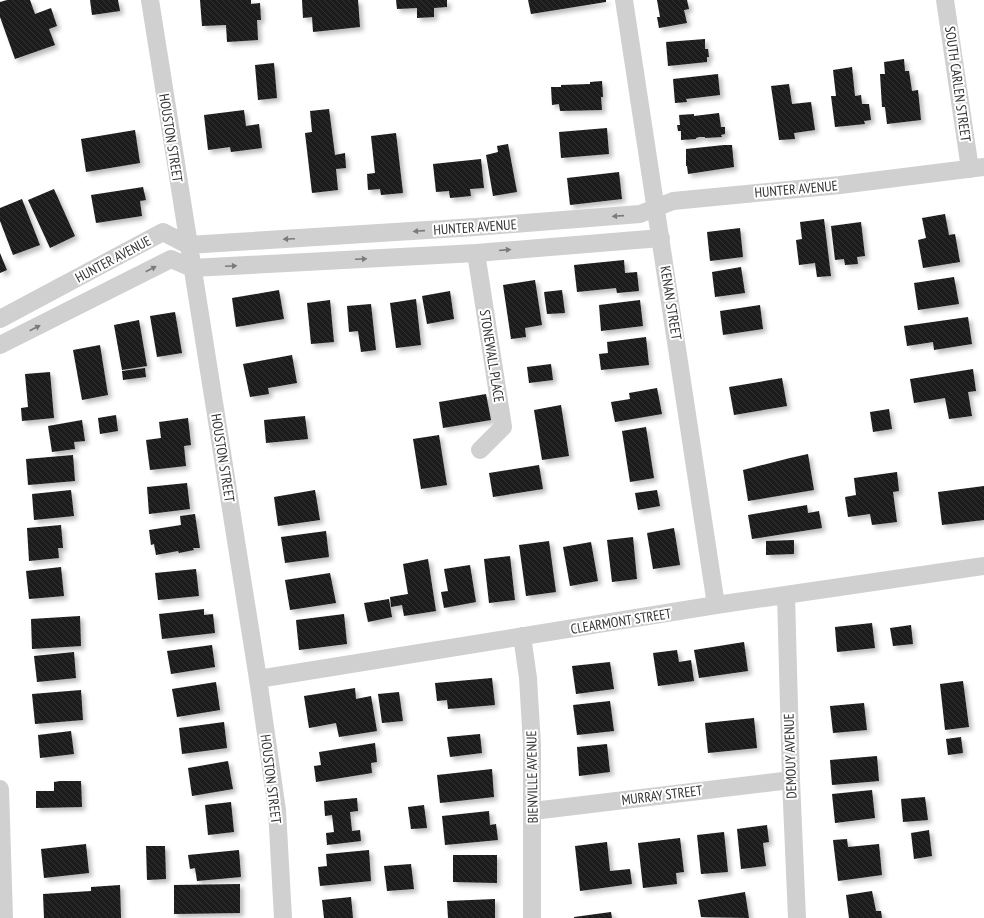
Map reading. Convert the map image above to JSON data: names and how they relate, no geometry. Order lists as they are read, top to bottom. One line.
{"streets":{"street":["SOUTH CARLEN STREET","HOUSTON STREET","HUNTER AVENUE","KENAN STREET","STONEWALL PLACE","CLEARMONT STREET","DEMOUY AVENUE","BIENVILLE AVENUE","MURRAY STREET"]},"crossings":[["SOUTH CARLEN STREET","HUNTER AVENUE"],["HOUSTON STREET","HUNTER AVENUE"],["HOUSTON STREET","CLEARMONT STREET"],["HUNTER AVENUE","KENAN STREET"],["HUNTER AVENUE","STONEWALL PLACE"],["KENAN STREET","CLEARMONT STREET"],["CLEARMONT STREET","DEMOUY AVENUE"],["CLEARMONT STREET","BIENVILLE AVENUE"],["DEMOUY AVENUE","MURRAY STREET"],["BIENVILLE AVENUE","MURRAY STREET"]]}
